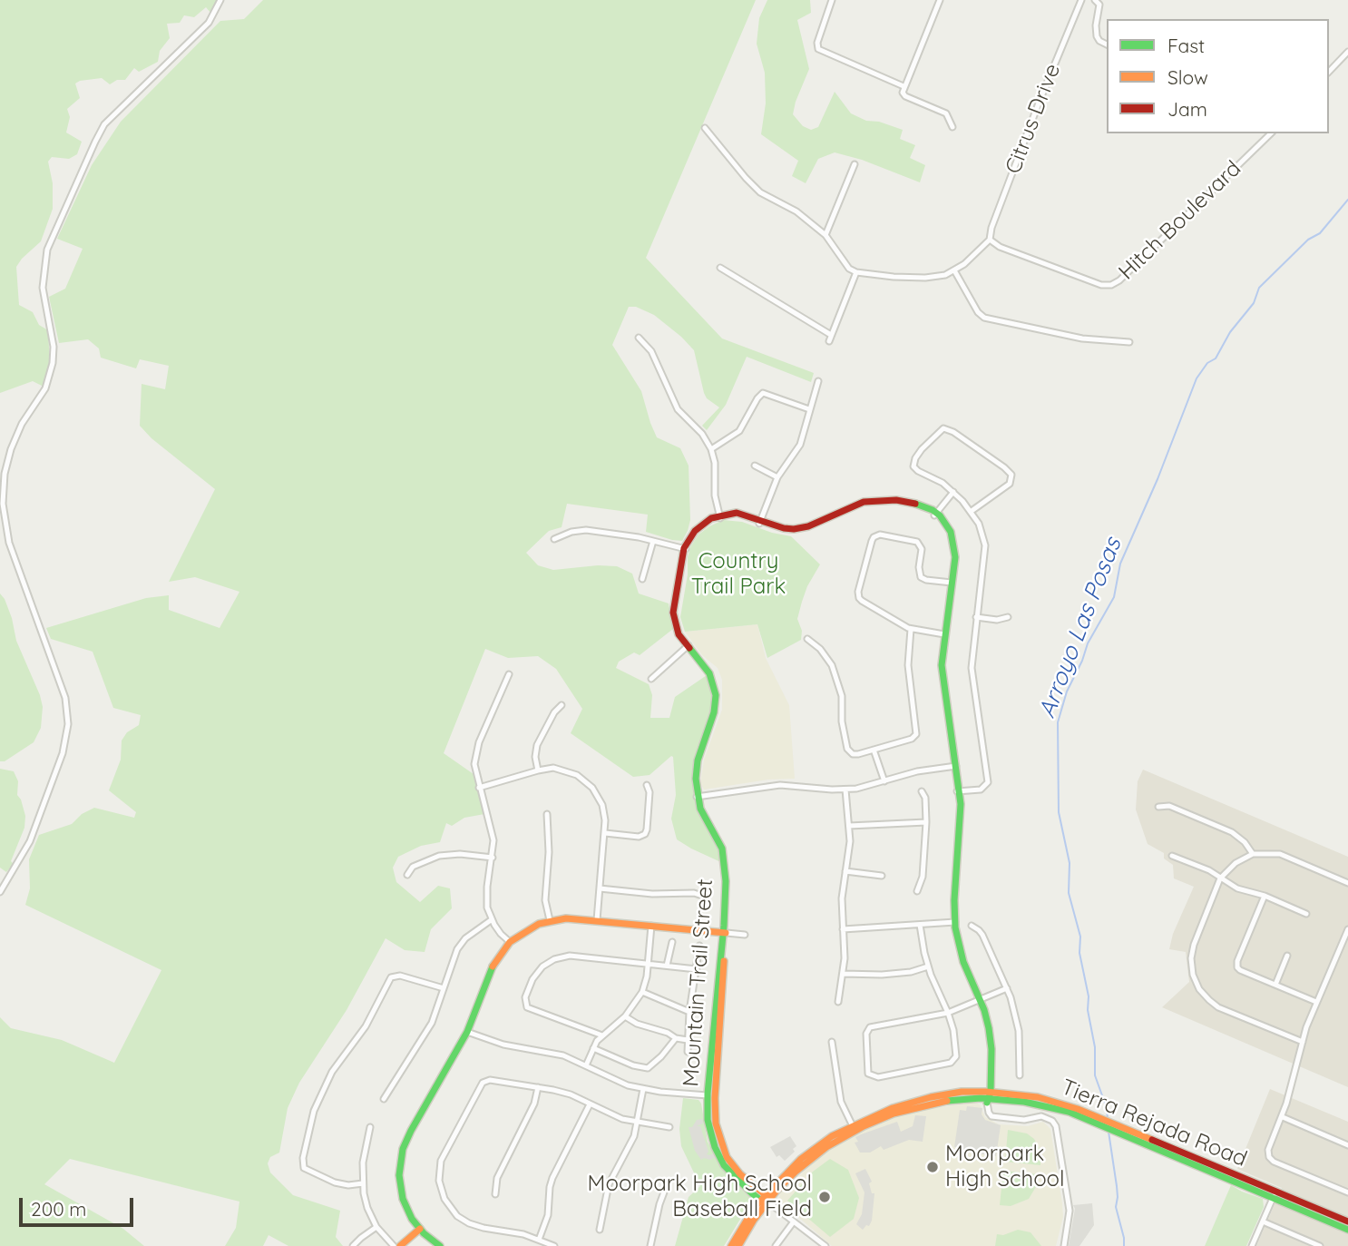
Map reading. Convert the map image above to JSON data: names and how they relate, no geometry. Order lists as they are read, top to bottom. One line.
{"streets":{"street":["Citrus Drive","Hitch Boulevard","Mountain Trail Street","Tierra Rejada Road"]},"crossings":[["Citrus Drive","Hitch Boulevard"],["Mountain Trail Street","Tierra Rejada Road"]],"water":["Arroyo Las Posas"],"parks":["Country Trail Park"],"places":["Moorpark High School","Moorpark High School Baseball Field"],"legend":["Fast","Slow","Jam"],"scale_bar":"200 m"}
